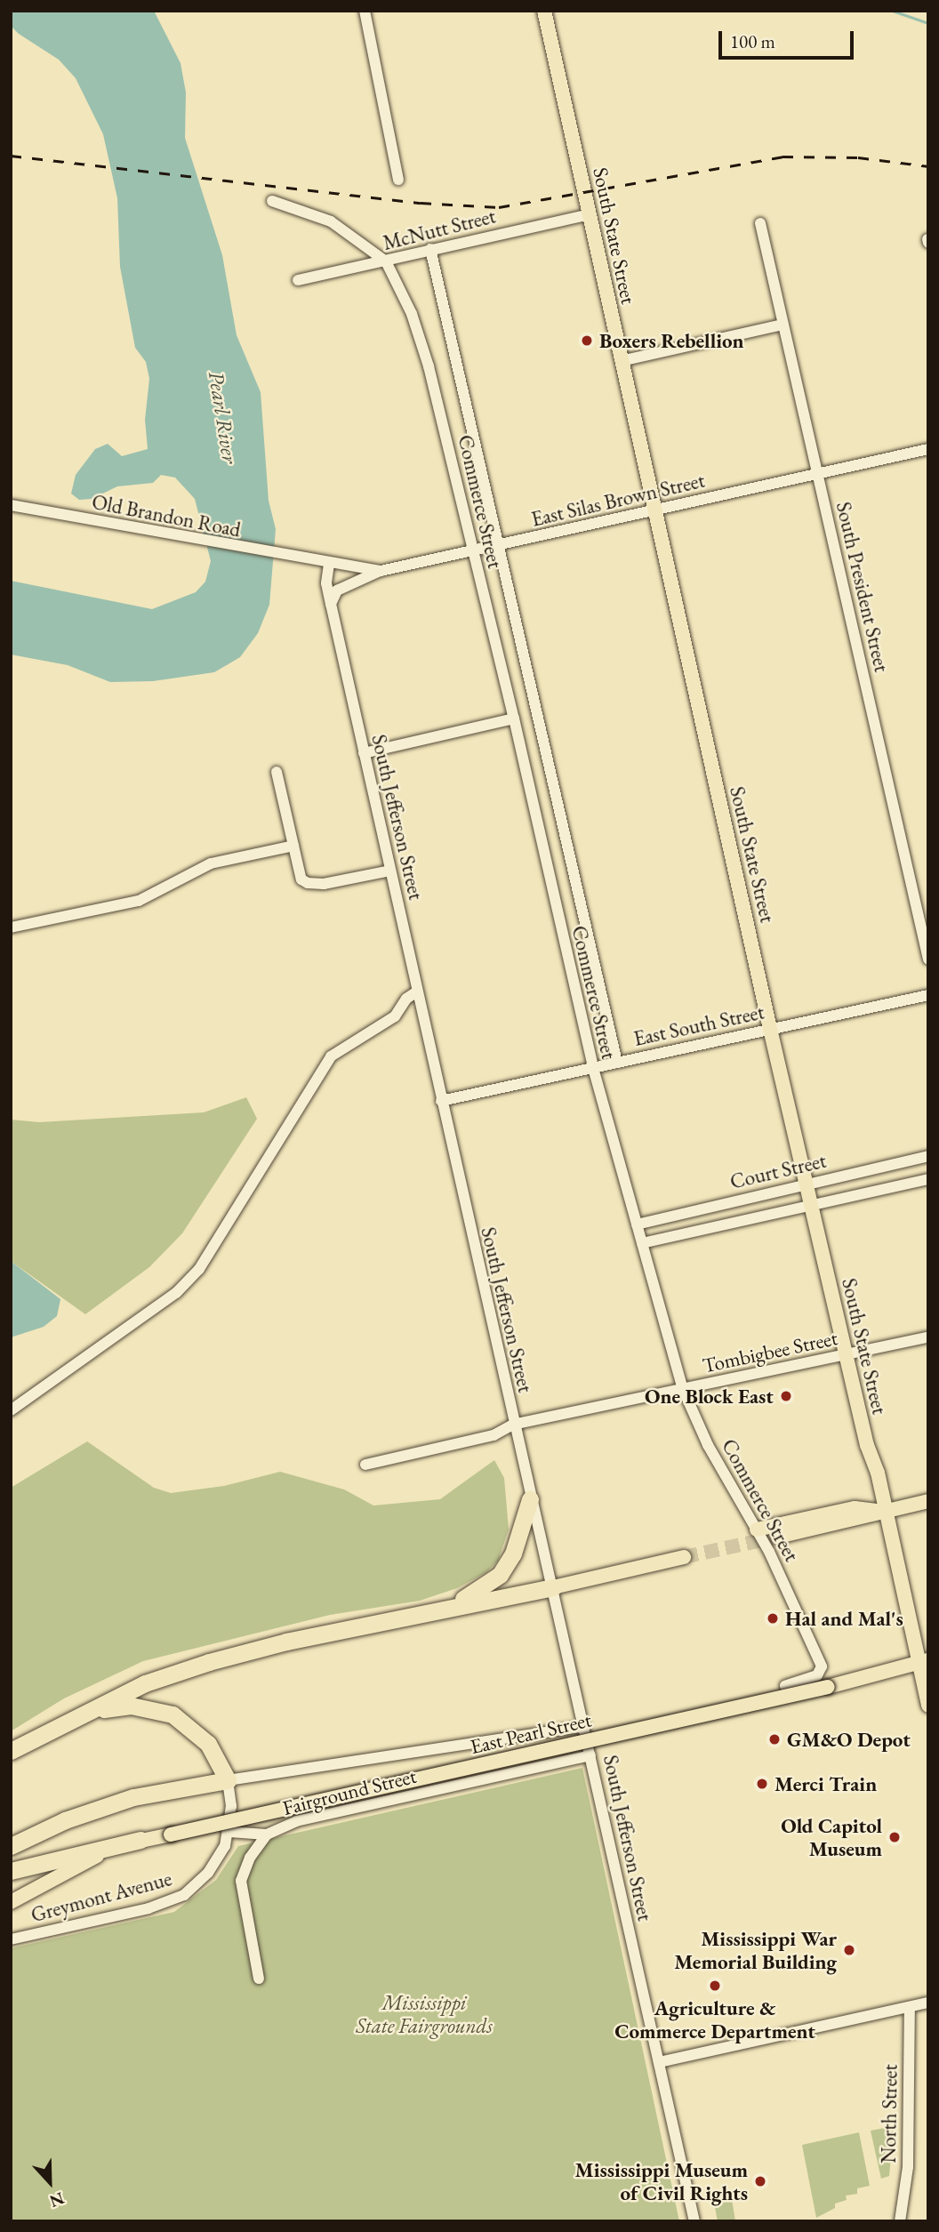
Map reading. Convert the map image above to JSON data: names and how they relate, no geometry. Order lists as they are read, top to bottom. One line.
{"streets":{"main road":["South State Street","East Pearl Street"],"street":["McNutt Street","East Silas Brown Street","Commerce Street","Old Brandon Road","South President Street","South Jefferson Street","East South Street","Court Street","Tombigbee Street","Fairground Street","Greymont Avenue","North Street"]},"crossings":[["McNutt Street","South State Street"],["McNutt Street","Commerce Street"],["South State Street","East Silas Brown Street"],["South State Street","East South Street"],["South State Street","Court Street"],["South State Street","Tombigbee Street"],["South State Street","East Pearl Street"],["East Silas Brown Street","Commerce Street"],["East Silas Brown Street","Old Brandon Road"],["East Silas Brown Street","South President Street"],["East Silas Brown Street","South Jefferson Street"],["Commerce Street","East South Street"],["Commerce Street","Court Street"],["Commerce Street","Tombigbee Street"],["South Jefferson Street","East South Street"],["South Jefferson Street","Tombigbee Street"],["South Jefferson Street","Fairground Street"]],"water":["Pearl River"],"parks":["Mississippi State Fairgrounds"],"places":["Boxers Rebellion","One Block East","Hal and Mal's","GM&O Depot","Merci Train","Old Capitol Museum","Mississippi War Memorial Building","Agriculture & Commerce Department","Mississippi Museum of Civil Rights"],"scale_bar":"100 m","north":"bottom"}
